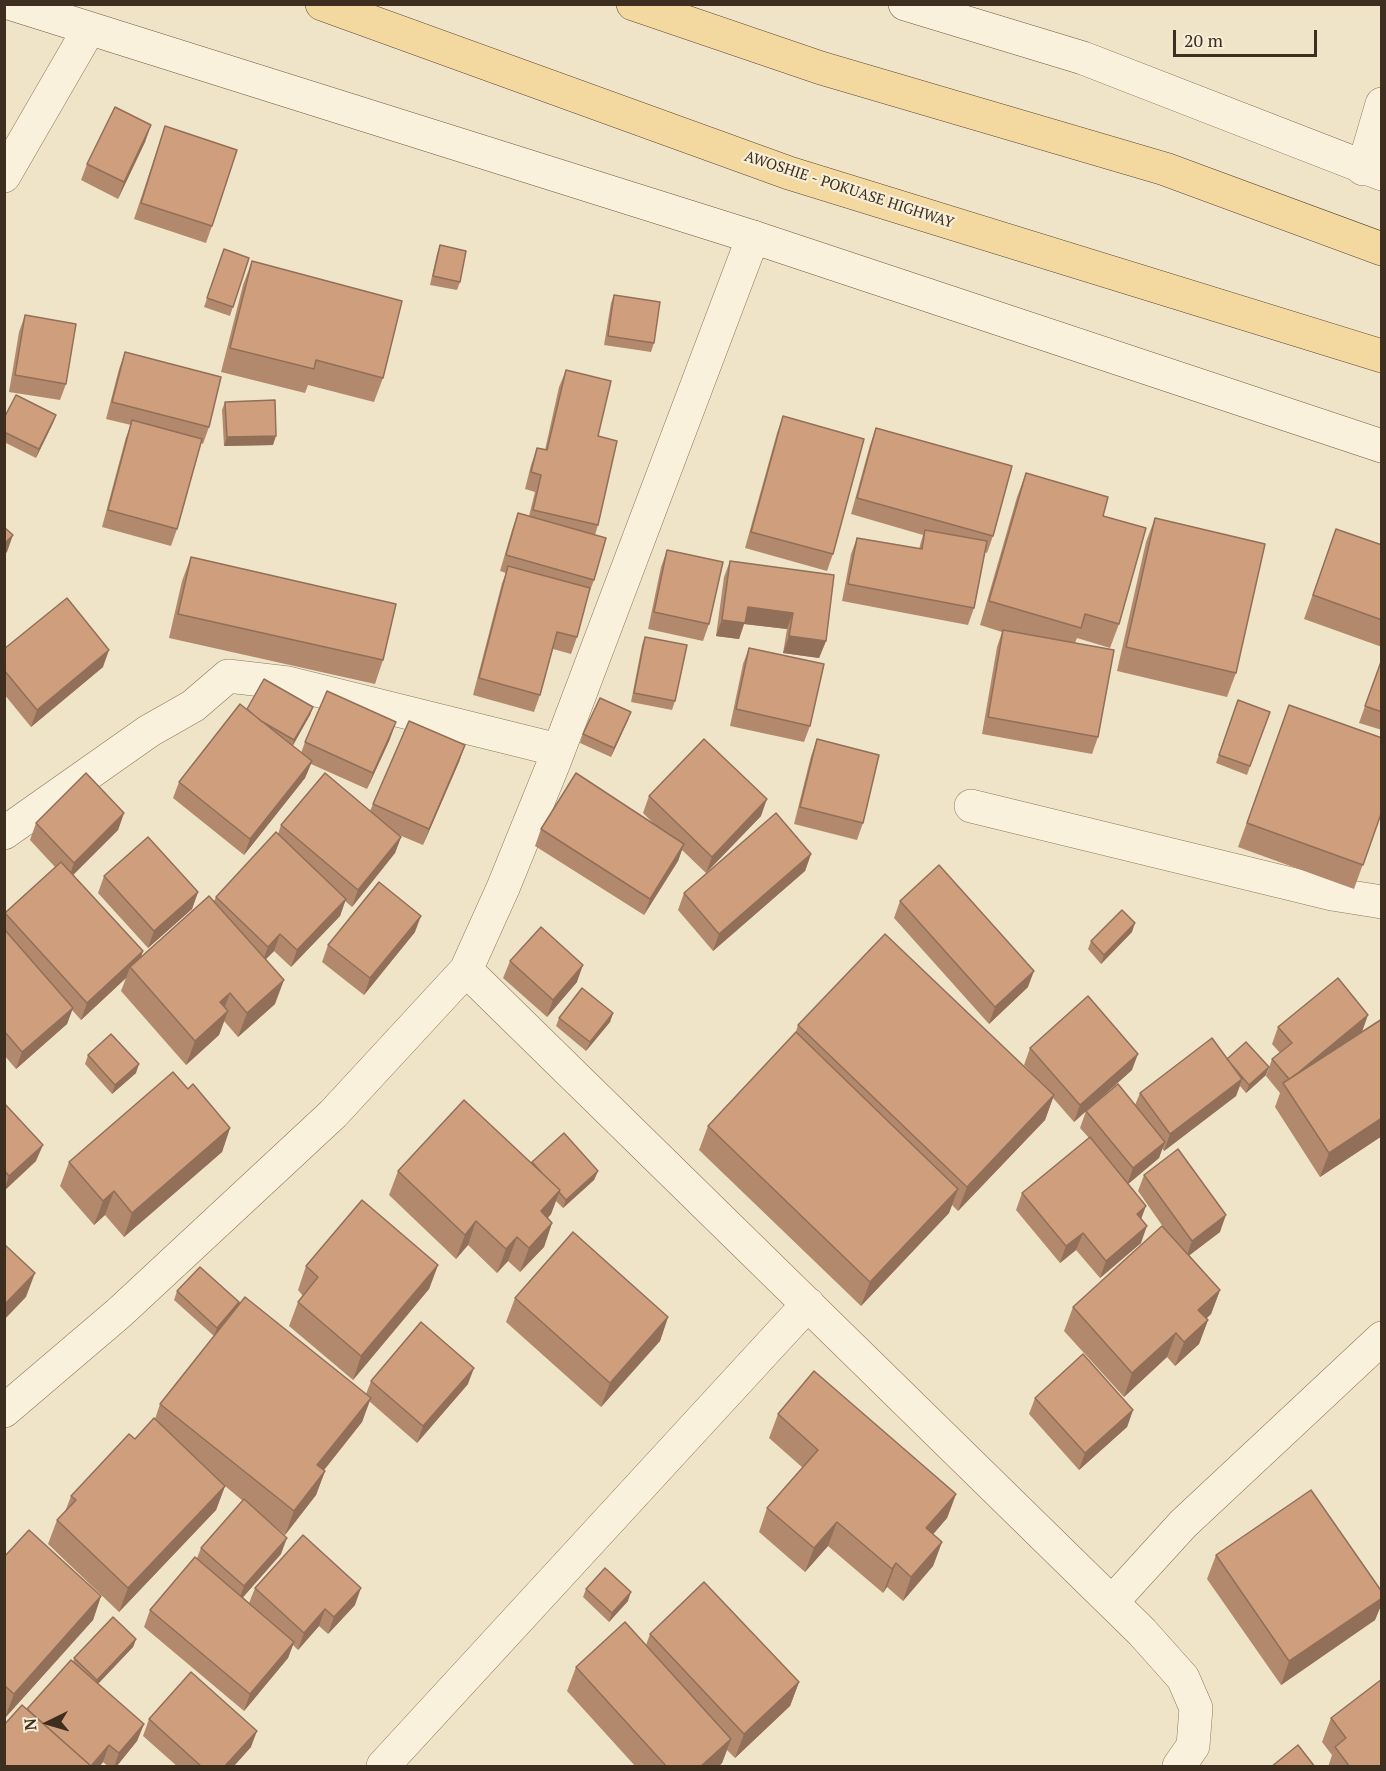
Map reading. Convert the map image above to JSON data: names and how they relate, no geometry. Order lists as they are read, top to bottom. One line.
{"streets":{"main road":["AWOSHIE - POKUASE HIGHWAY"]},"scale_bar":"20 m","north":"left"}
